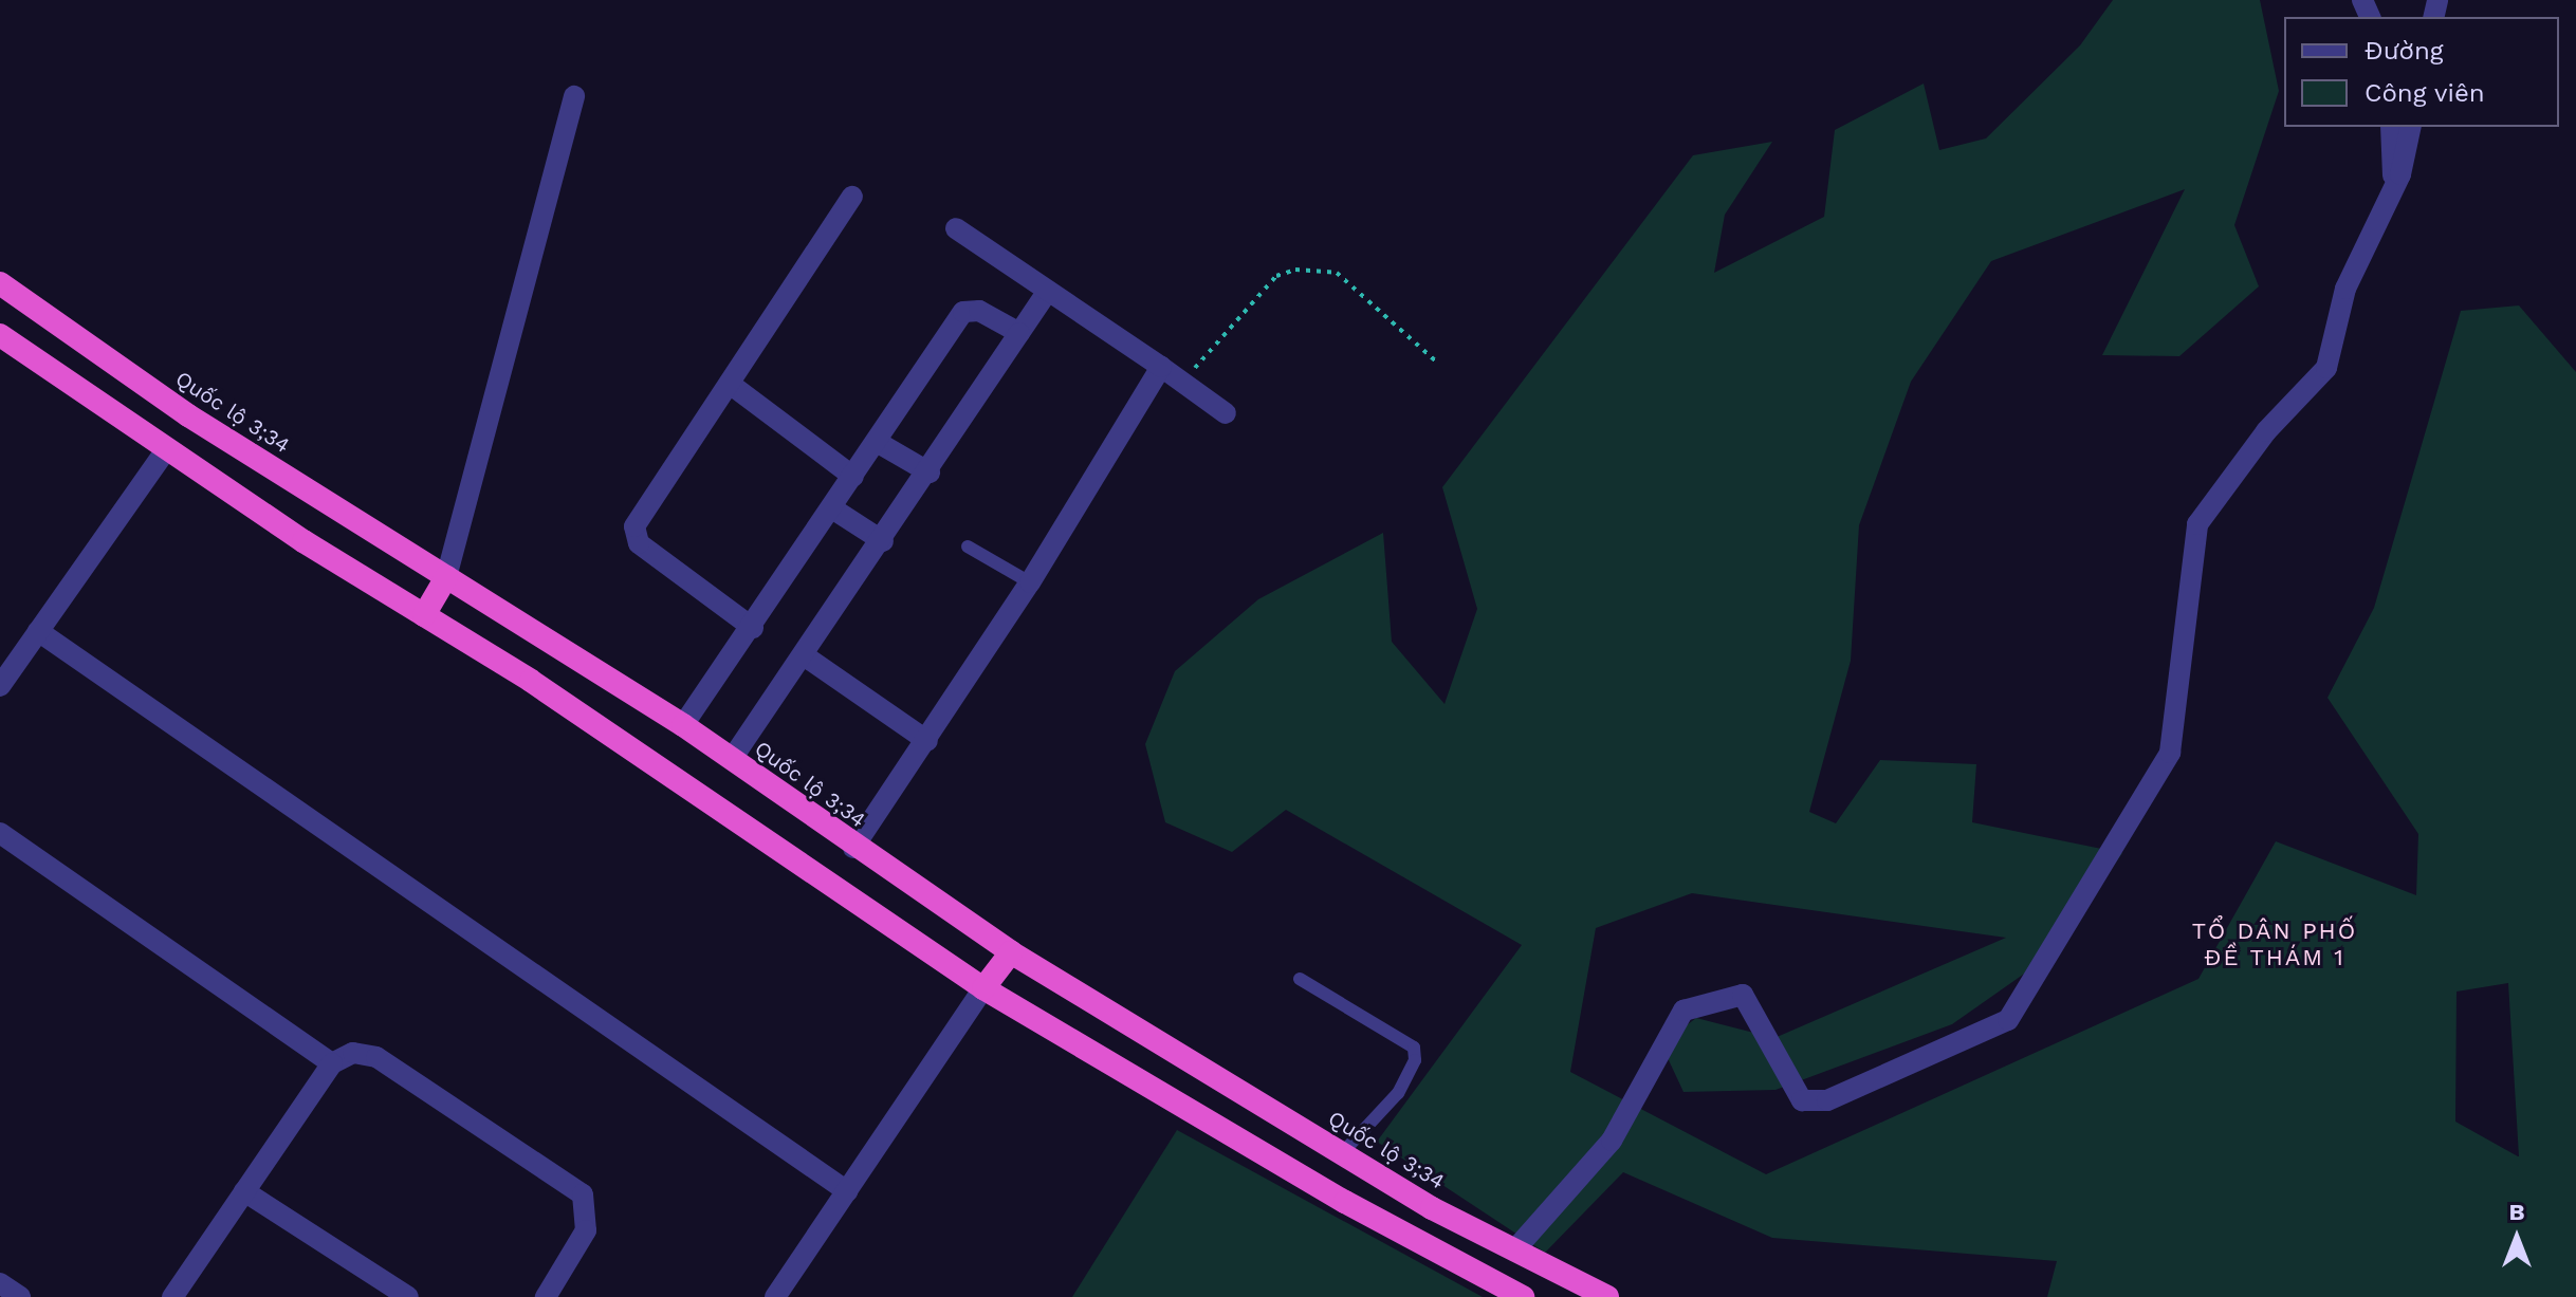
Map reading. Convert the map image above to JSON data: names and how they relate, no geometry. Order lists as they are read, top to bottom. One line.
{"streets":{"highway":["Quốc lộ 3;34"]},"districts":["TỔ DÂN PHỐ ĐỀ THÁM 1"],"legend":["Đường","Công viên"],"north":"top"}
